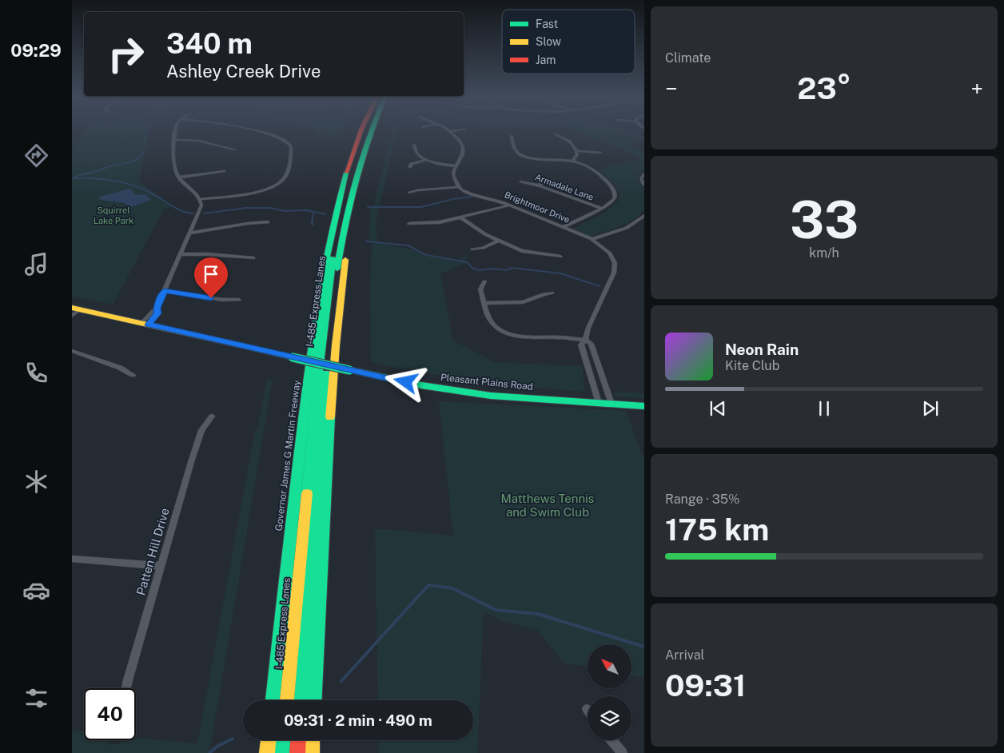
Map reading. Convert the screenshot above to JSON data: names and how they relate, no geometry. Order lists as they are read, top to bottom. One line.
{"streets":{"main road":["I-485 Express Lanes","Pleasant Plains Road","Governor James G Martin Freeway"],"street":["Armadale Lane","Brightmoor Drive","Patten Hill Drive"]},"crossings":[["Brightmoor Drive","Pleasant Plains Road"]],"parks":["Squirrel Lake Park","Matthews Tennis and Swim Club"],"legend":["Fast","Slow","Jam"],"north":"top left","page":{"tabs":"09:29","tile":["Climate",["33","km/h"],["Range · 35%","175 km"],["Arrival","09:31"]],"turn":["340 m","Ashley Creek Drive"],"heat":["−","23°","+"],"song":["Neon Rain","Kite Club"],"limit":"40","trip":"09:31 · 2 min · 490 m"}}
